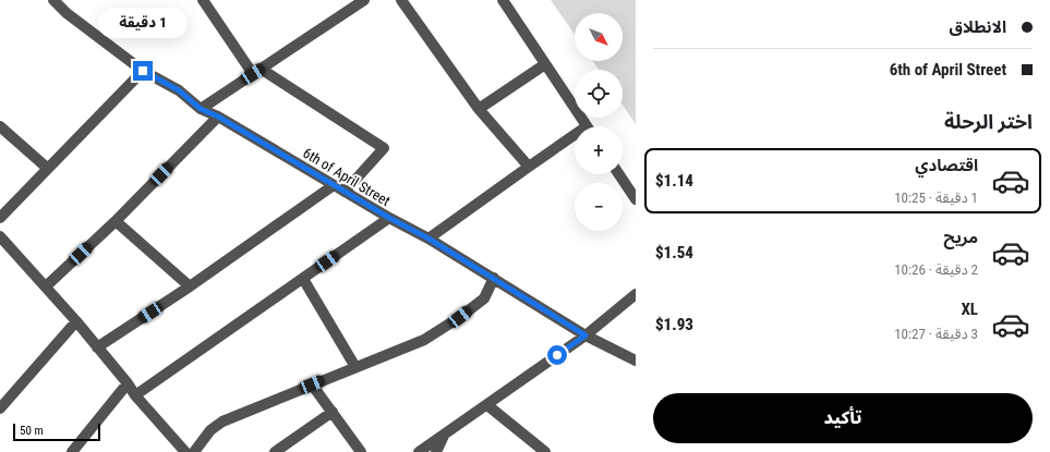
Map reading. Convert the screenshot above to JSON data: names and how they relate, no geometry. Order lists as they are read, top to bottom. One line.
{"streets":{"street":["6th of April Street"]},"scale_bar":"50 m","north":"bottom right","page":{"banner":["الانطلاق","6th of April Street"],"bubble":"1 دقيقة","map_buttons":["+","−"],"heading":"اختر الرحلة","list":[{"name":"اقتصادي","note":"1 دقيقة · 10:25","value":"$1.14"},{"name":"مريح","note":"2 دقيقة · 10:26","value":"$1.54"},{"name":"XL","note":"3 دقيقة · 10:27","value":"$1.93"}],"buttons":"تأكيد","scale":"50 m"}}
